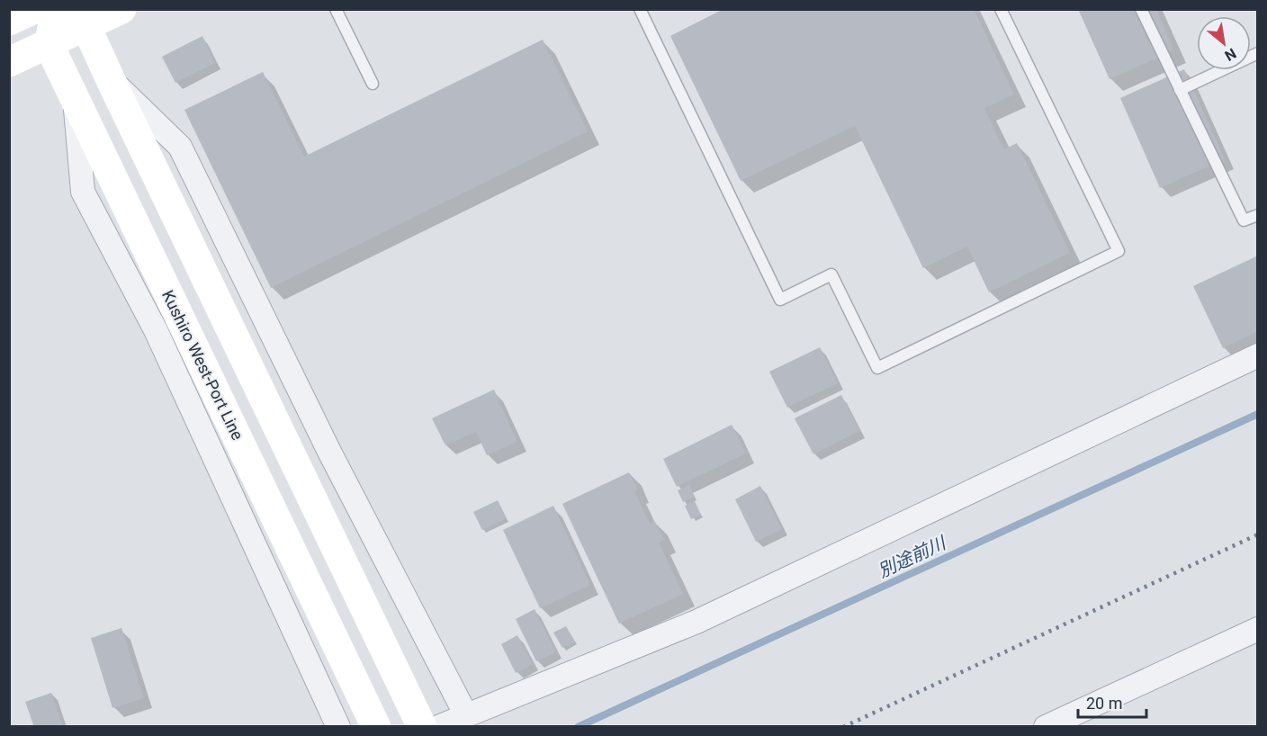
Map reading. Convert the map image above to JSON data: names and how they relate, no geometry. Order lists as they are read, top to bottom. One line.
{"streets":{"main road":["Kushiro West-Port Line"]},"water":["別途前川"],"scale_bar":"20 m","north":"bottom right"}
